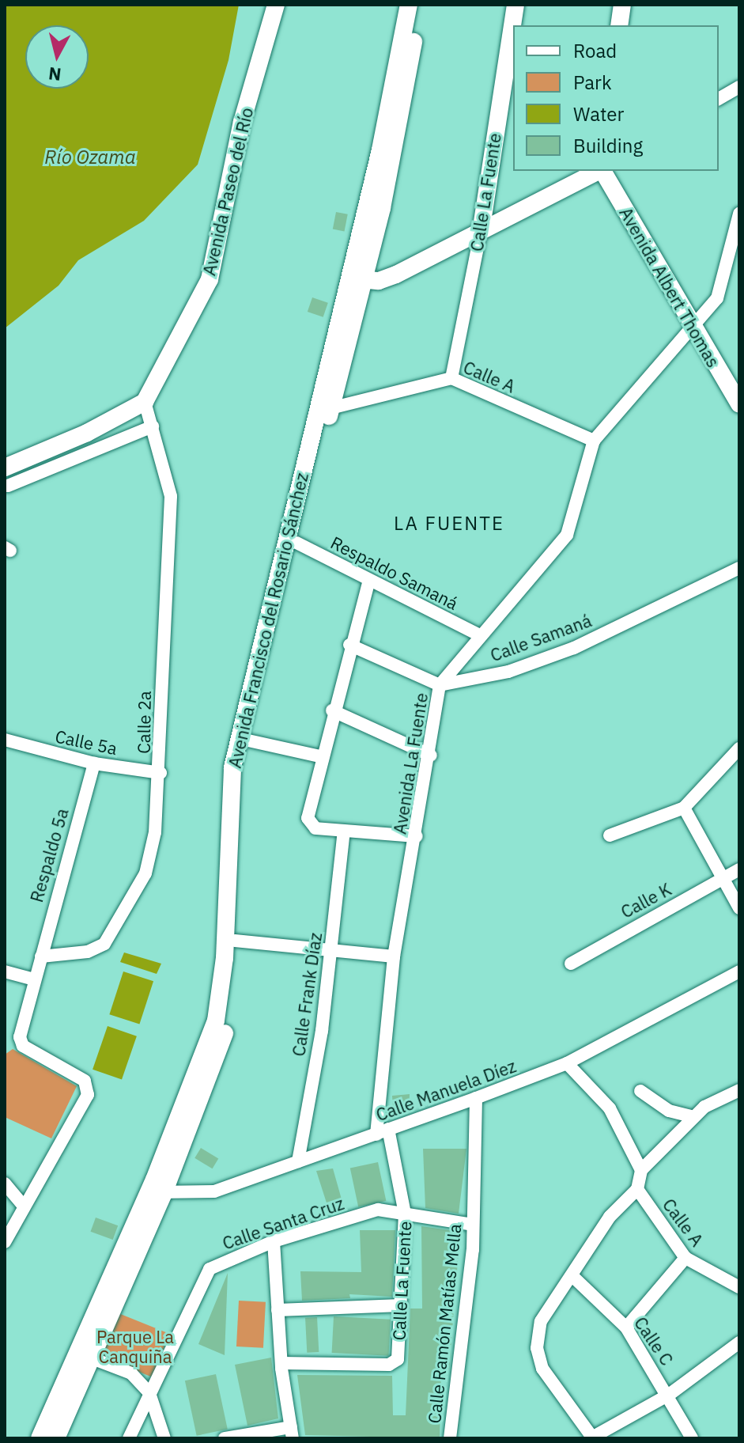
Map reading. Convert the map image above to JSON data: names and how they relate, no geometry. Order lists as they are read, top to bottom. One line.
{"streets":{"main road":["Avenida Paseo del Río","Calle La Fuente","Avenida Albert Thomas","Avenida Francisco del Rosario Sánchez"],"street":["Calle A","Respaldo Samaná","Calle Samaná","Calle 2a","Calle 5a","Avenida La Fuente","Respaldo 5a","Calle K","Calle Frank Díaz","Calle Manuela Díez","Calle Santa Cruz","Calle Ramón Matías Mella","Calle C"]},"crossings":[["Avenida Paseo del Río","Calle 2a"],["Calle La Fuente","Calle A"],["Calle La Fuente","Avenida La Fuente"],["Calle La Fuente","Calle Manuela Díez"],["Calle La Fuente","Calle Santa Cruz"],["Avenida Albert Thomas","Avenida La Fuente"],["Calle A","Avenida Francisco del Rosario Sánchez"],["Calle A","Avenida La Fuente"],["Respaldo Samaná","Avenida Francisco del Rosario Sánchez"],["Respaldo Samaná","Avenida La Fuente"],["Avenida Francisco del Rosario Sánchez","Calle Manuela Díez"],["Calle Samaná","Avenida La Fuente"],["Calle 2a","Calle 5a"],["Calle 2a","Respaldo 5a"],["Calle 5a","Respaldo 5a"],["Avenida La Fuente","Calle Manuela Díez"],["Calle Frank Díaz","Calle Manuela Díez"],["Calle Manuela Díez","Calle Ramón Matías Mella"],["Calle Santa Cruz","Calle Ramón Matías Mella"]],"districts":["LA FUENTE"],"water":["Río Ozama"],"parks":["Parque La Canquiña"],"legend":["Road","Park","Water","Building"],"north":"bottom"}
